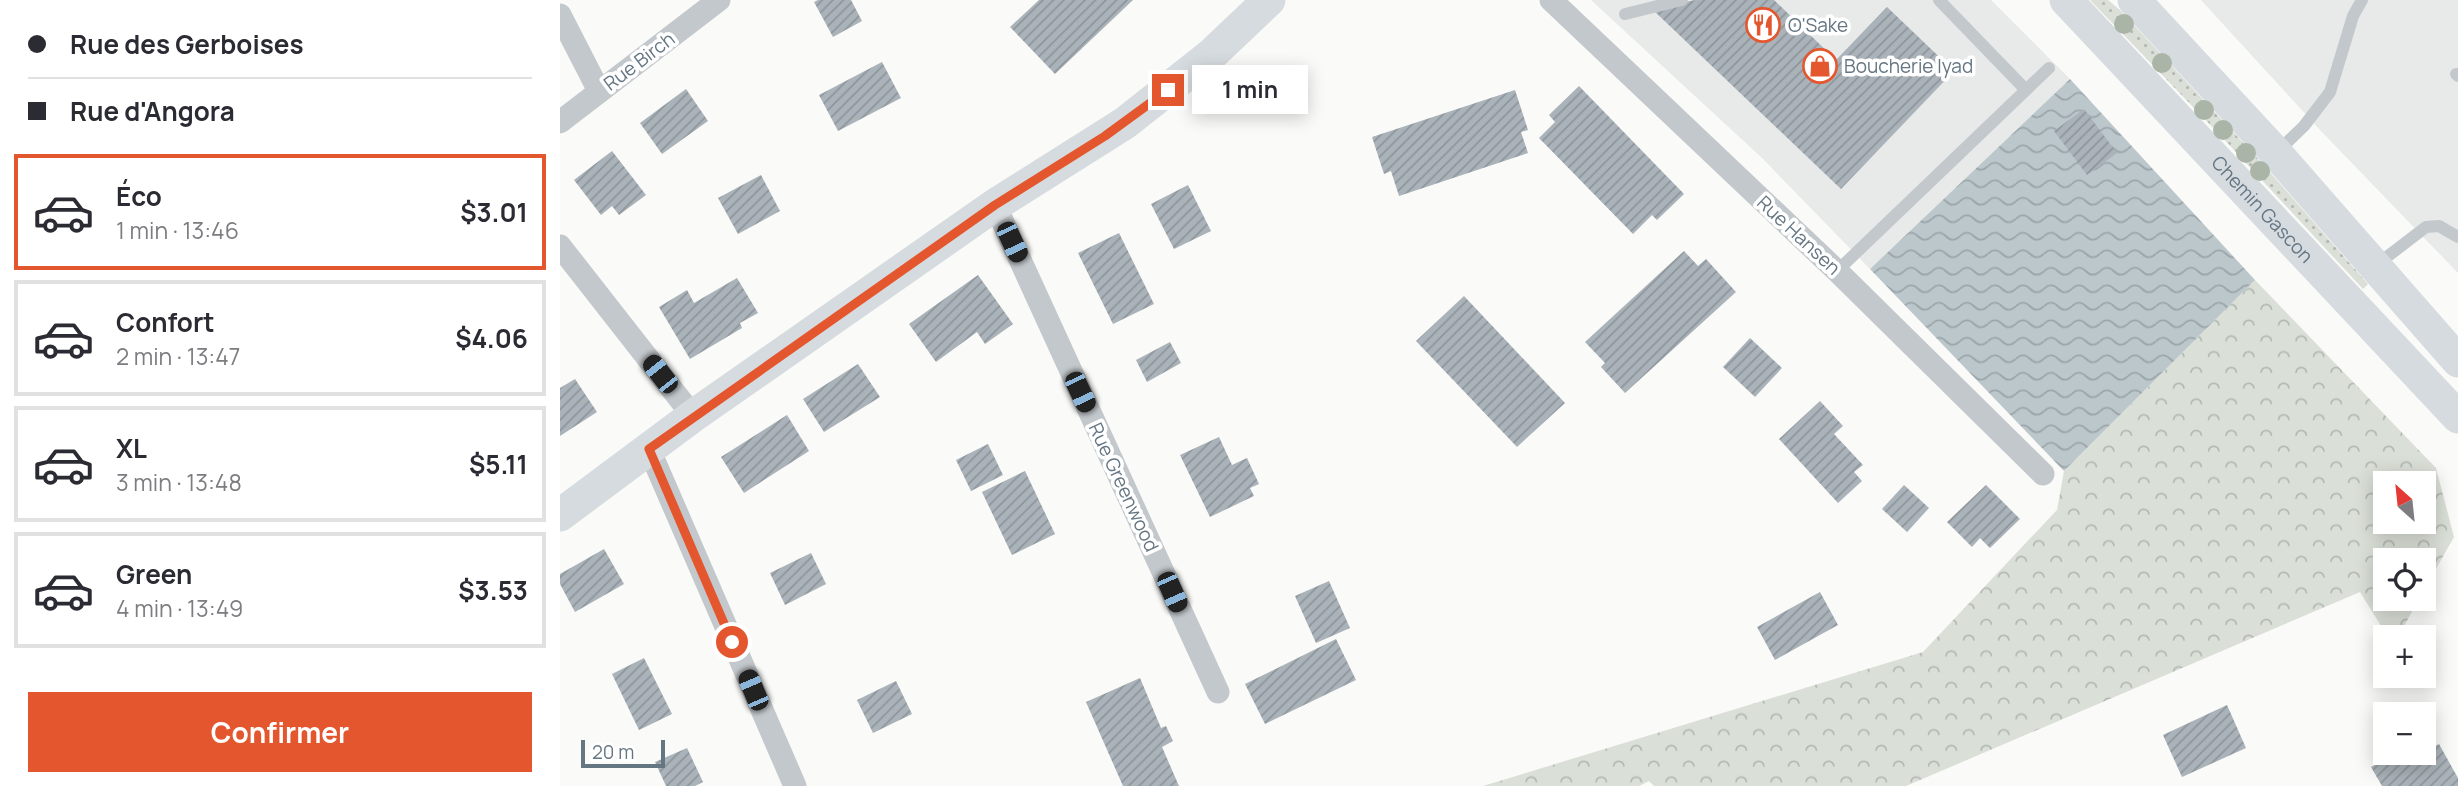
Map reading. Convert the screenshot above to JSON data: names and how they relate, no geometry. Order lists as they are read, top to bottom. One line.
{"streets":{"main road":["Chemin Gascon"],"street":["Rue Birch","Rue Hansen","Rue Greenwood"]},"places":{"restaurant":["O'Sake"],"shop":["Boucherie Iyad"]},"scale_bar":"20 m","north":"top left","page":{"banner":["Rue des Gerboises","Rue d'Angora"],"bubble":"1 min","list":[{"name":"Éco","note":"1 min · 13:46","value":"$3.01"},{"name":"Confort","note":"2 min · 13:47","value":"$4.06"},{"name":"XL","note":"3 min · 13:48","value":"$5.11"},{"name":"Green","note":"4 min · 13:49","value":"$3.53"}],"map_buttons":["+","−"],"buttons":"Confirmer","scale":"20 m"}}
